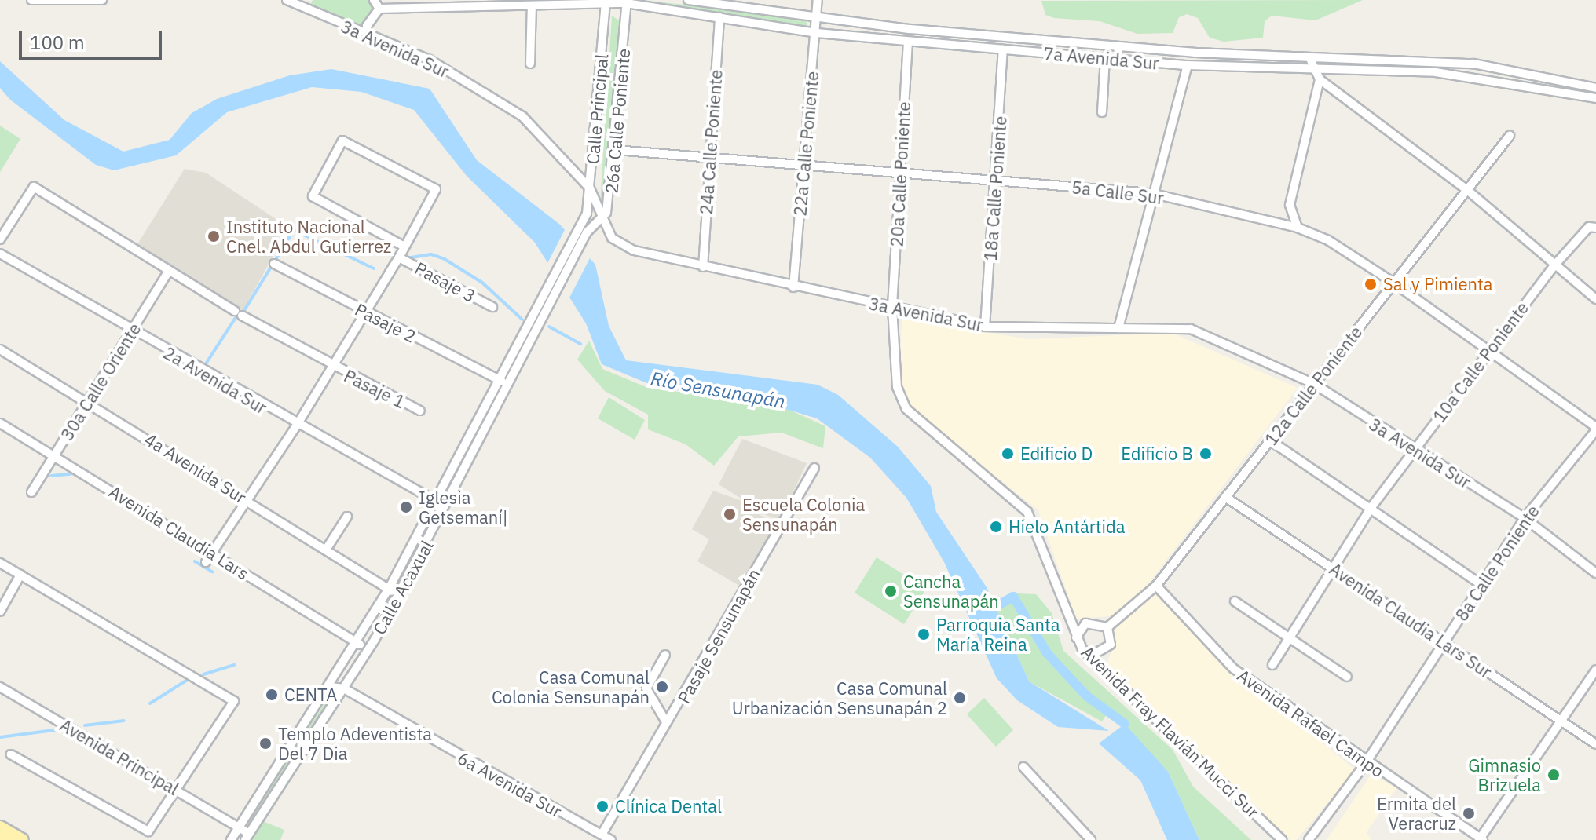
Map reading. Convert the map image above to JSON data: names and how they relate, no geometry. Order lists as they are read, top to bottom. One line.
{"streets":{"street":["3a Avenida Sur","7a Avenida Sur","Calle Principal","26a Calle Poniente","24a Calle Poniente","22a Calle Poniente","20a Calle Poniente","18a Calle Poniente","5a Calle Sur","Pasaje 3","Pasaje 2","10a Calle Poniente","2a Avenida Sur","30a Calle Oriente","12a Calle Poniente","Pasaje 1","4a Avenida Sur","Avenida Claudia Lars","8a Calle Poniente","Calle Acaxual","Avenida Claudia Lars Sur","Pasaje Sensunapán","Avenida Rafael Campo","Avenida Fray Flavián Mucci Sur","Avenida Principal","6a Avenida Sur"]},"crossings":[["3a Avenida Sur","Calle Principal"],["3a Avenida Sur","26a Calle Poniente"],["3a Avenida Sur","24a Calle Poniente"],["3a Avenida Sur","22a Calle Poniente"],["3a Avenida Sur","20a Calle Poniente"],["3a Avenida Sur","18a Calle Poniente"],["3a Avenida Sur","10a Calle Poniente"],["3a Avenida Sur","12a Calle Poniente"],["3a Avenida Sur","8a Calle Poniente"],["3a Avenida Sur","Avenida Fray Flavián Mucci Sur"],["7a Avenida Sur","Calle Principal"],["7a Avenida Sur","26a Calle Poniente"],["7a Avenida Sur","24a Calle Poniente"],["7a Avenida Sur","22a Calle Poniente"],["7a Avenida Sur","20a Calle Poniente"],["7a Avenida Sur","18a Calle Poniente"],["Calle Principal","Calle Acaxual"],["26a Calle Poniente","5a Calle Sur"],["26a Calle Poniente","Calle Acaxual"],["24a Calle Poniente","5a Calle Sur"],["22a Calle Poniente","5a Calle Sur"],["20a Calle Poniente","5a Calle Sur"],["20a Calle Poniente","Avenida Fray Flavián Mucci Sur"],["18a Calle Poniente","5a Calle Sur"],["5a Calle Sur","10a Calle Poniente"],["5a Calle Sur","12a Calle Poniente"],["5a Calle Sur","8a Calle Poniente"],["Pasaje 2","Calle Acaxual"],["10a Calle Poniente","Avenida Claudia Lars Sur"],["2a Avenida Sur","30a Calle Oriente"],["2a Avenida Sur","Calle Acaxual"],["30a Calle Oriente","Pasaje 1"],["30a Calle Oriente","4a Avenida Sur"],["30a Calle Oriente","Avenida Claudia Lars"],["12a Calle Poniente","Avenida Claudia Lars Sur"],["12a Calle Poniente","Avenida Rafael Campo"],["4a Avenida Sur","Calle Acaxual"],["Avenida Claudia Lars","Calle Acaxual"],["8a Calle Poniente","Avenida Claudia Lars Sur"],["8a Calle Poniente","Avenida Rafael Campo"],["Calle Acaxual","Avenida Principal"],["Calle Acaxual","6a Avenida Sur"],["Pasaje Sensunapán","6a Avenida Sur"]],"water":["Río Sensunapán"],"places":["Instituto Nacional Cnel. Abdul Gutierrez","Sal y Pimienta","Edificio D","Edificio B","Iglesia Getsemaní|","Escuela Colonia Sensunapán","Hielo Antártida","Cancha Sensunapán","Parroquia Santa María Reina","Casa Comunal Colonia Sensunapán","CENTA","Casa Comunal Urbanización Sensunapán 2","Templo Adeventista Del 7 Dia","Gimnasio Brizuela","Clínica Dental","Ermita del Veracruz"],"scale_bar":"100 m"}
